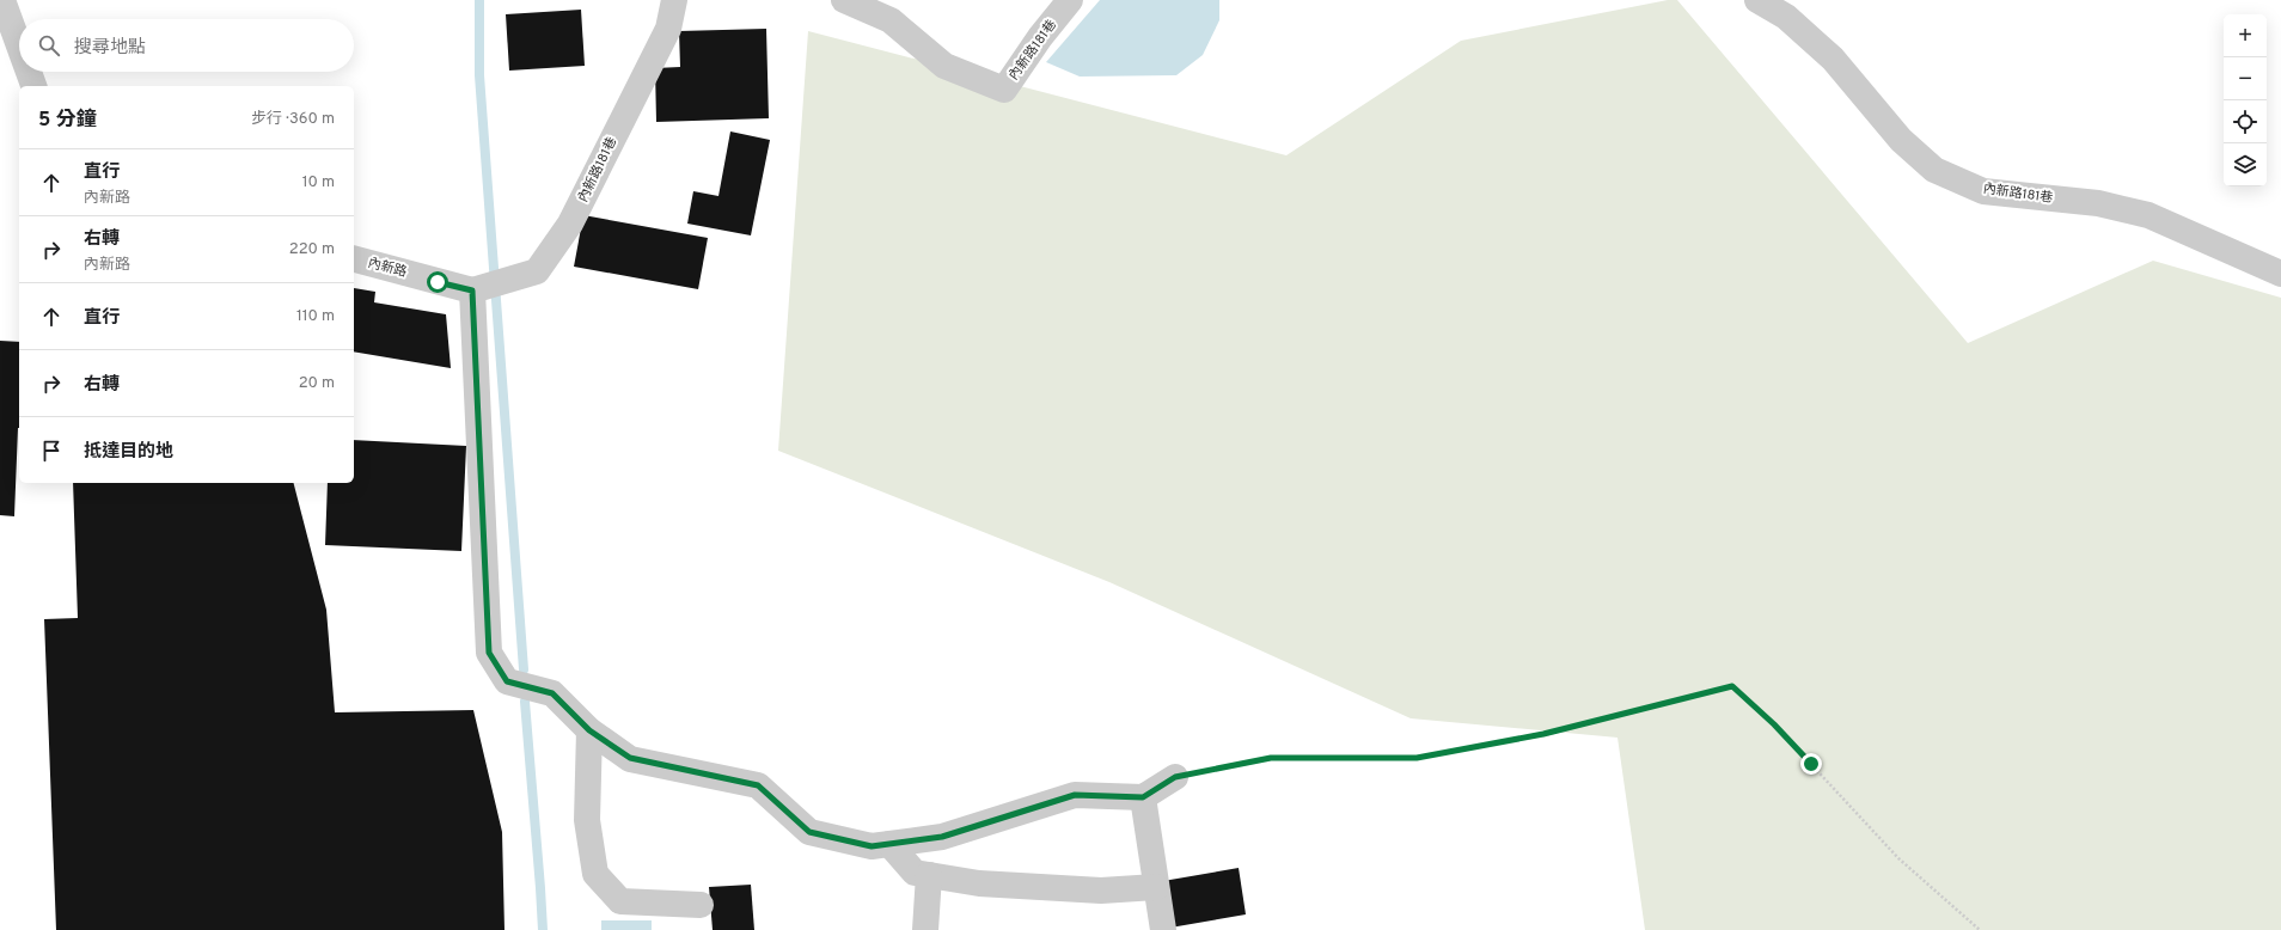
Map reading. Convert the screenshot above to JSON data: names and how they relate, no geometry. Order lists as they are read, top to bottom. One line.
{"streets":{"street":["內新路181巷","內新路"]},"crossings":[["內新路181巷","內新路"]],"page":{"map_buttons":["+","−"],"search":"搜尋地點","heading":["5 分鐘","步行 · 360 m"],"list":[["直行","內新路","10 m"],["右轉","內新路","220 m"],["直行","110 m"],["右轉","20 m"],"抵達目的地"]}}
